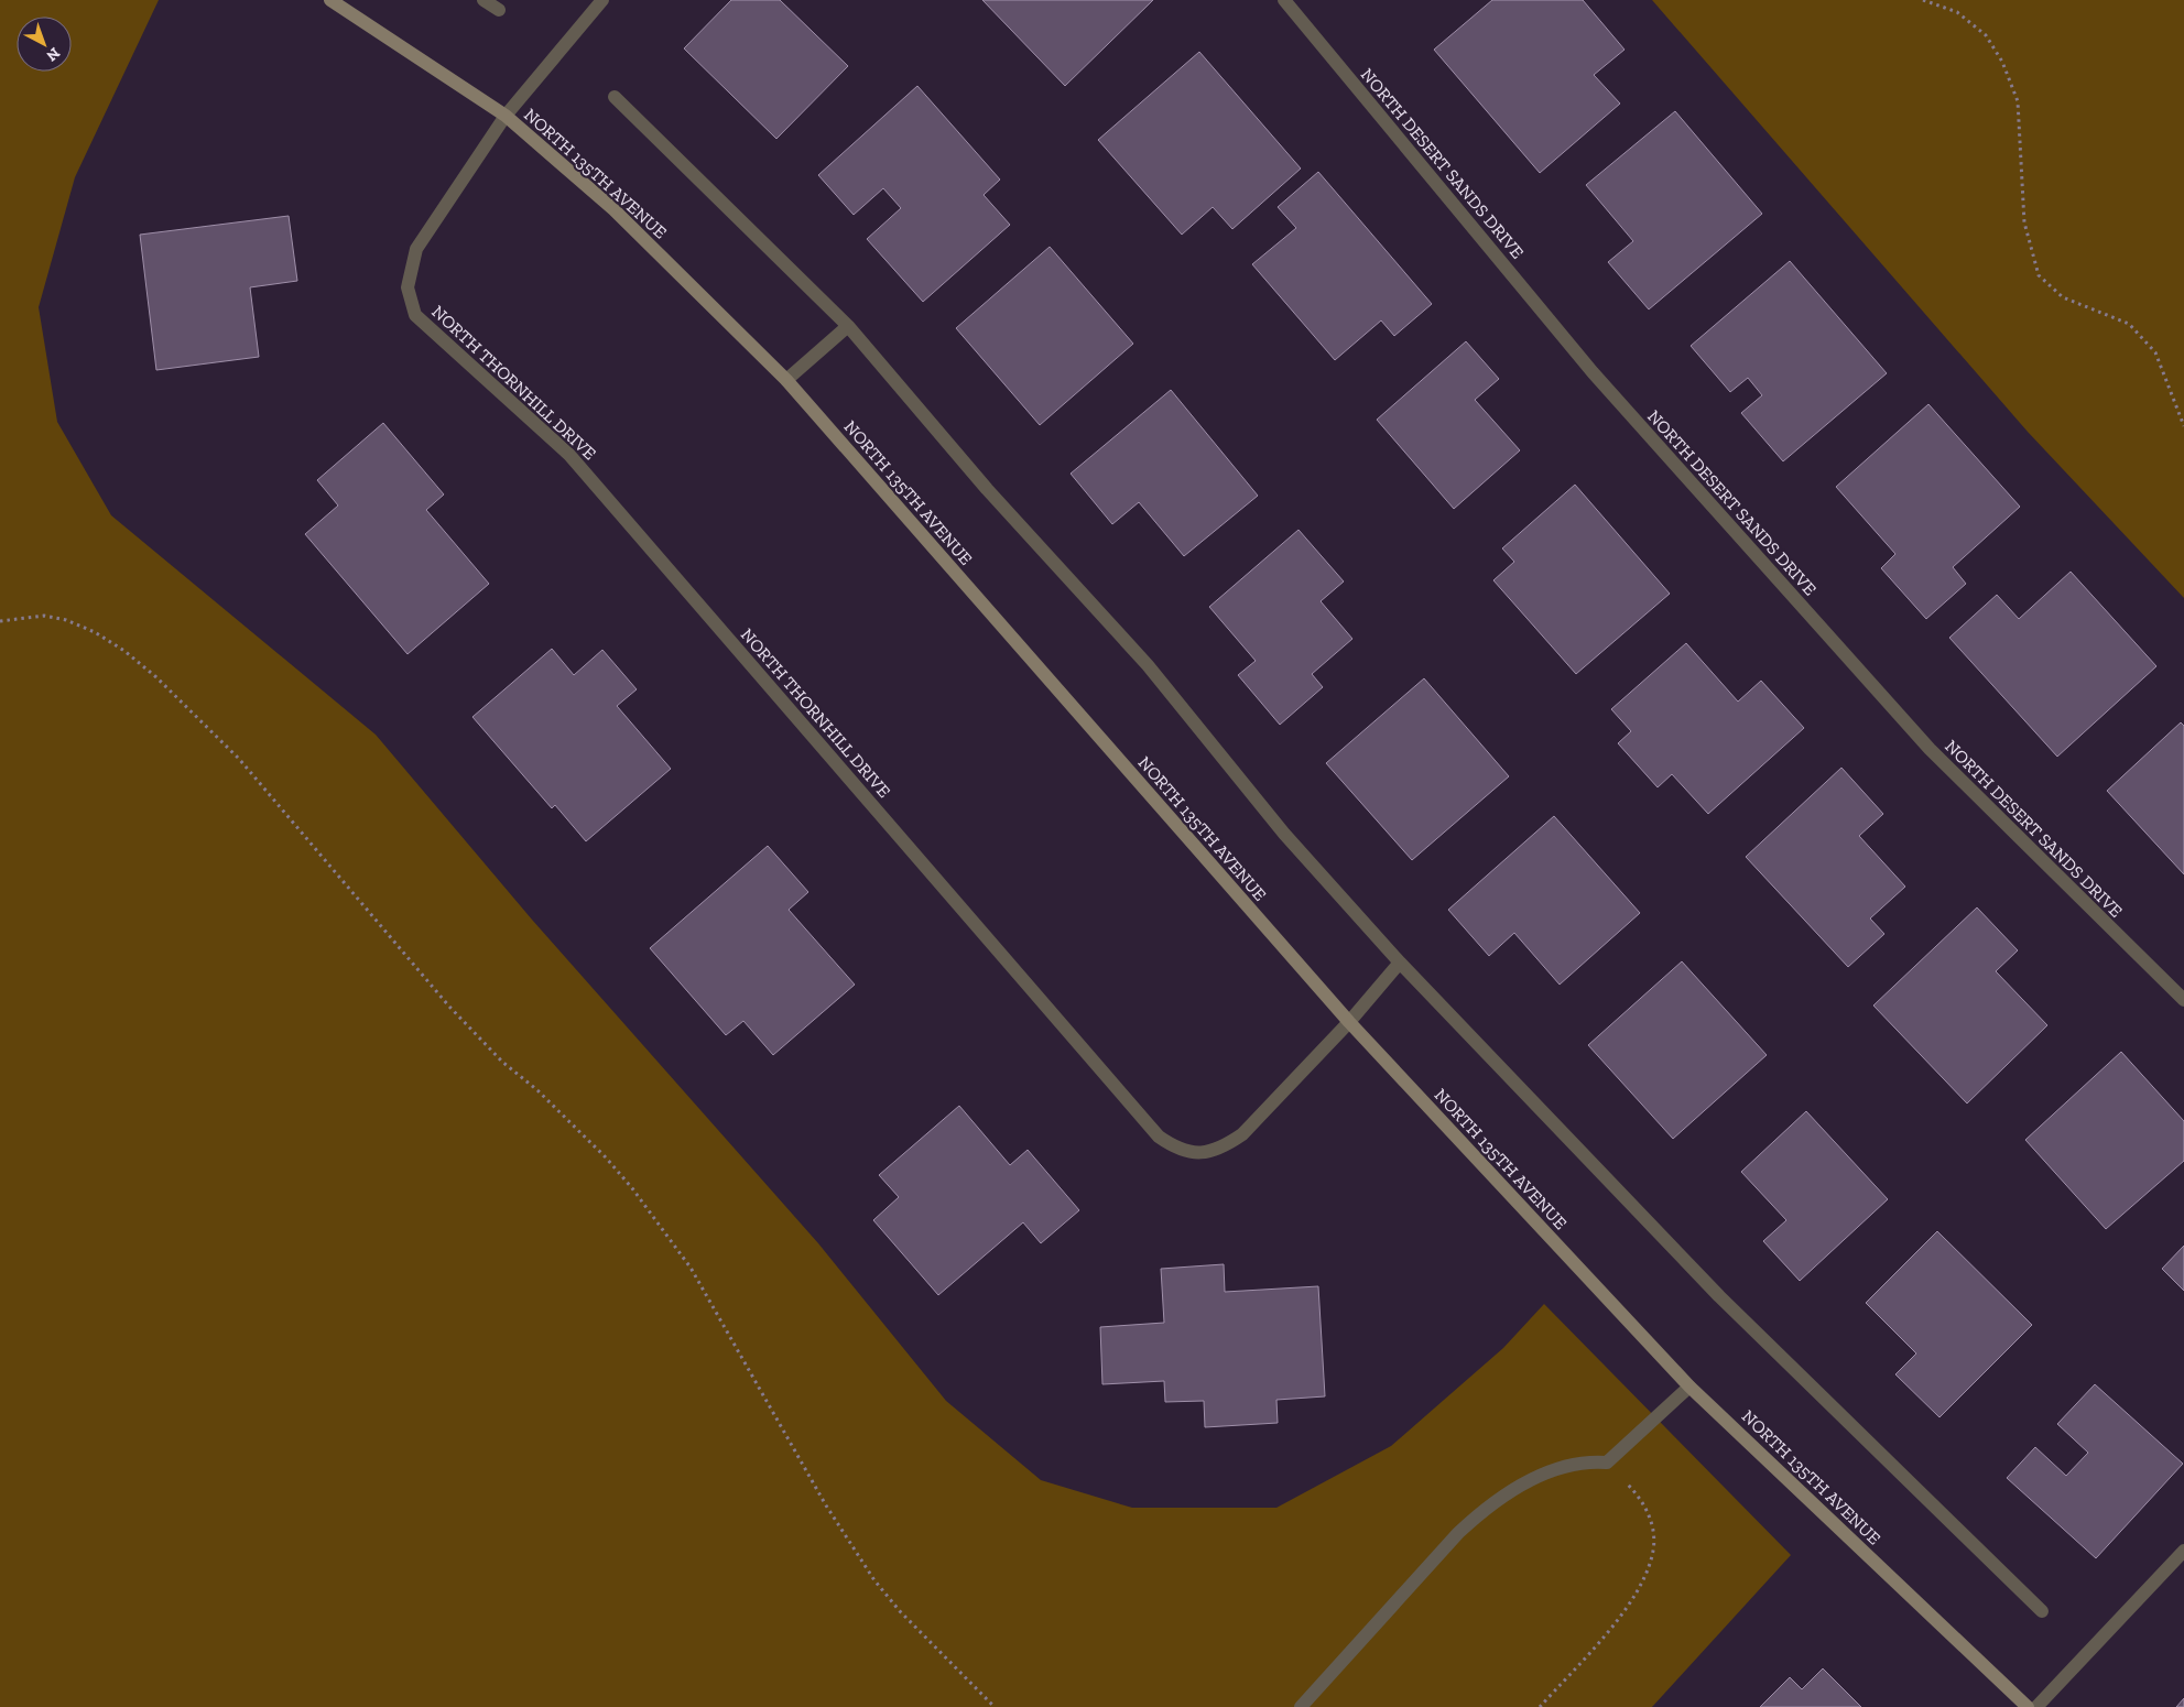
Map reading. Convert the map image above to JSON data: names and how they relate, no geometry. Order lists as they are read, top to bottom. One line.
{"streets":{"street":["NORTH DESERT SANDS DRIVE","NORTH 135TH AVENUE","NORTH THORNHILL DRIVE"]},"crossings":[["NORTH 135TH AVENUE","NORTH THORNHILL DRIVE"]],"north":"bottom right"}
